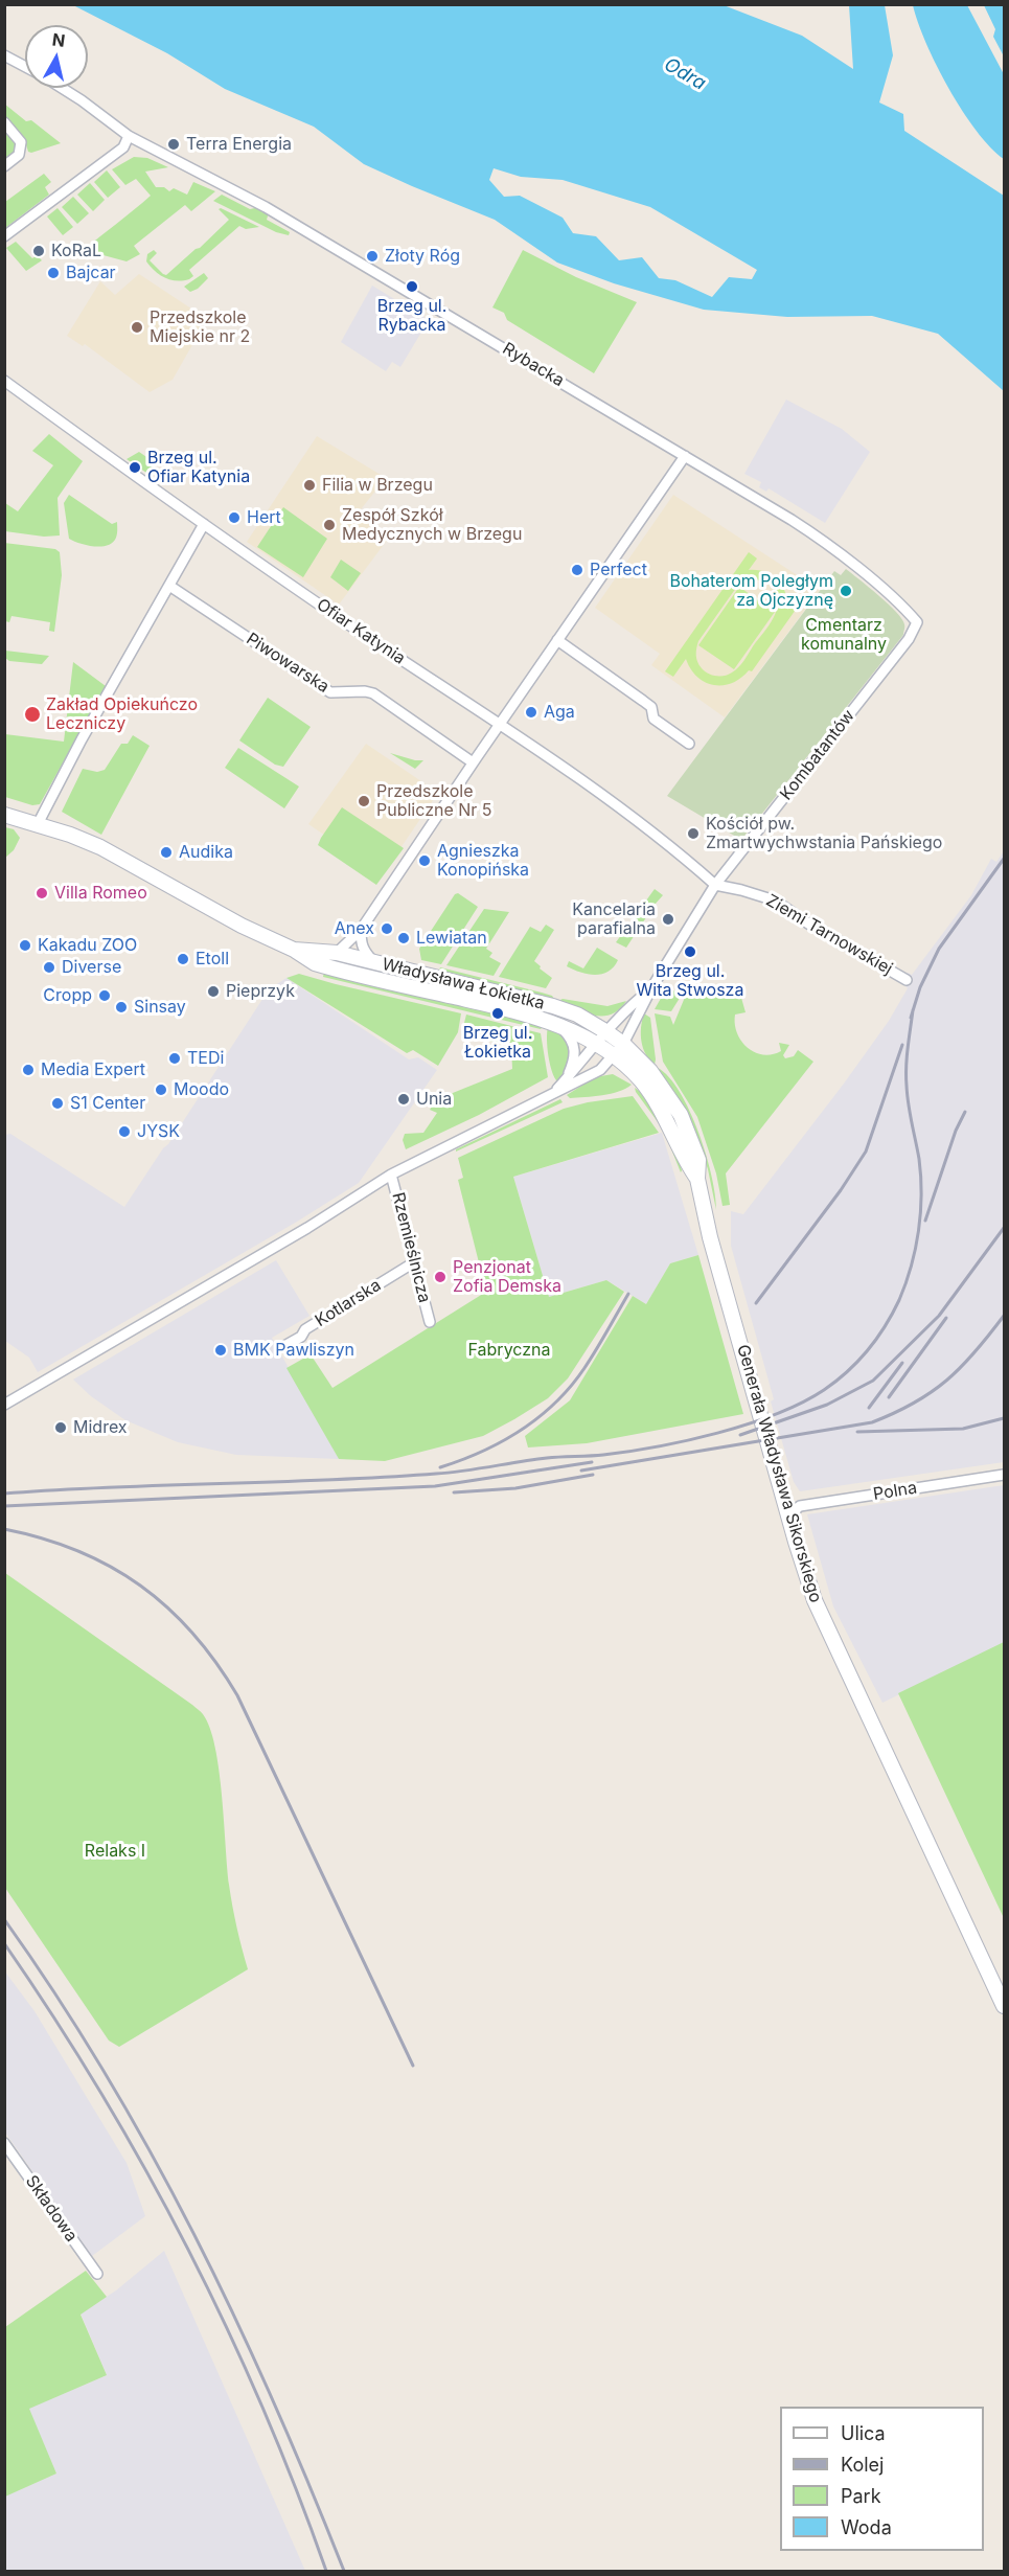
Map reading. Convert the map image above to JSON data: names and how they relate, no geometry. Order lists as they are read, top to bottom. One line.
{"streets":{"main road":["Władysława Łokietka","Generała Władysława Sikorskiego"],"street":["Rybacka","Ofiar Katynia","Piwowarska","Kombatantów","Ziemi Tarnowskiej","Rzemieślnicza","Kotlarska","Polna","Składowa"]},"crossings":[["Rybacka","Kombatantów"],["Ofiar Katynia","Kombatantów"],["Ofiar Katynia","Ziemi Tarnowskiej"],["Kombatantów","Ziemi Tarnowskiej"],["Władysława Łokietka","Generała Władysława Sikorskiego"],["Rzemieślnicza","Kotlarska"],["Generała Władysława Sikorskiego","Polna"]],"water":["Odra"],"parks":["Cmentarz komunalny","Fabryczna","Relaks I"],"places":["Terra Energia","KoRaL","Złoty Róg","Bajcar","Brzeg ul. Rybacka","Przedszkole Miejskie nr 2","Brzeg ul. Ofiar Katynia","Filia w Brzegu","Hert","Zespół Szkół Medycznych w Brzegu","Perfect","Bohaterom Poległym za Ojczyznę","Aga","Zakład Opiekuńczo Leczniczy","Przedszkole Publiczne Nr 5","Kościół pw. Zmartwychwstania Pańskiego","Audika","Agnieszka Konopińska","Villa Romeo","Kancelaria parafialna","Anex","Lewiatan","Kakadu ZOO","Brzeg ul. Wita Stwosza","Etoll","Diverse","Pieprzyk","Cropp","Sinsay","Brzeg ul. Łokietka","TEDi","Media Expert","Moodo","Unia","S1 Center","JYSK","Penzjonat Zofia Demska","BMK Pawliszyn","Midrex"],"legend":["Ulica","Kolej","Park","Woda"],"north":"top"}
